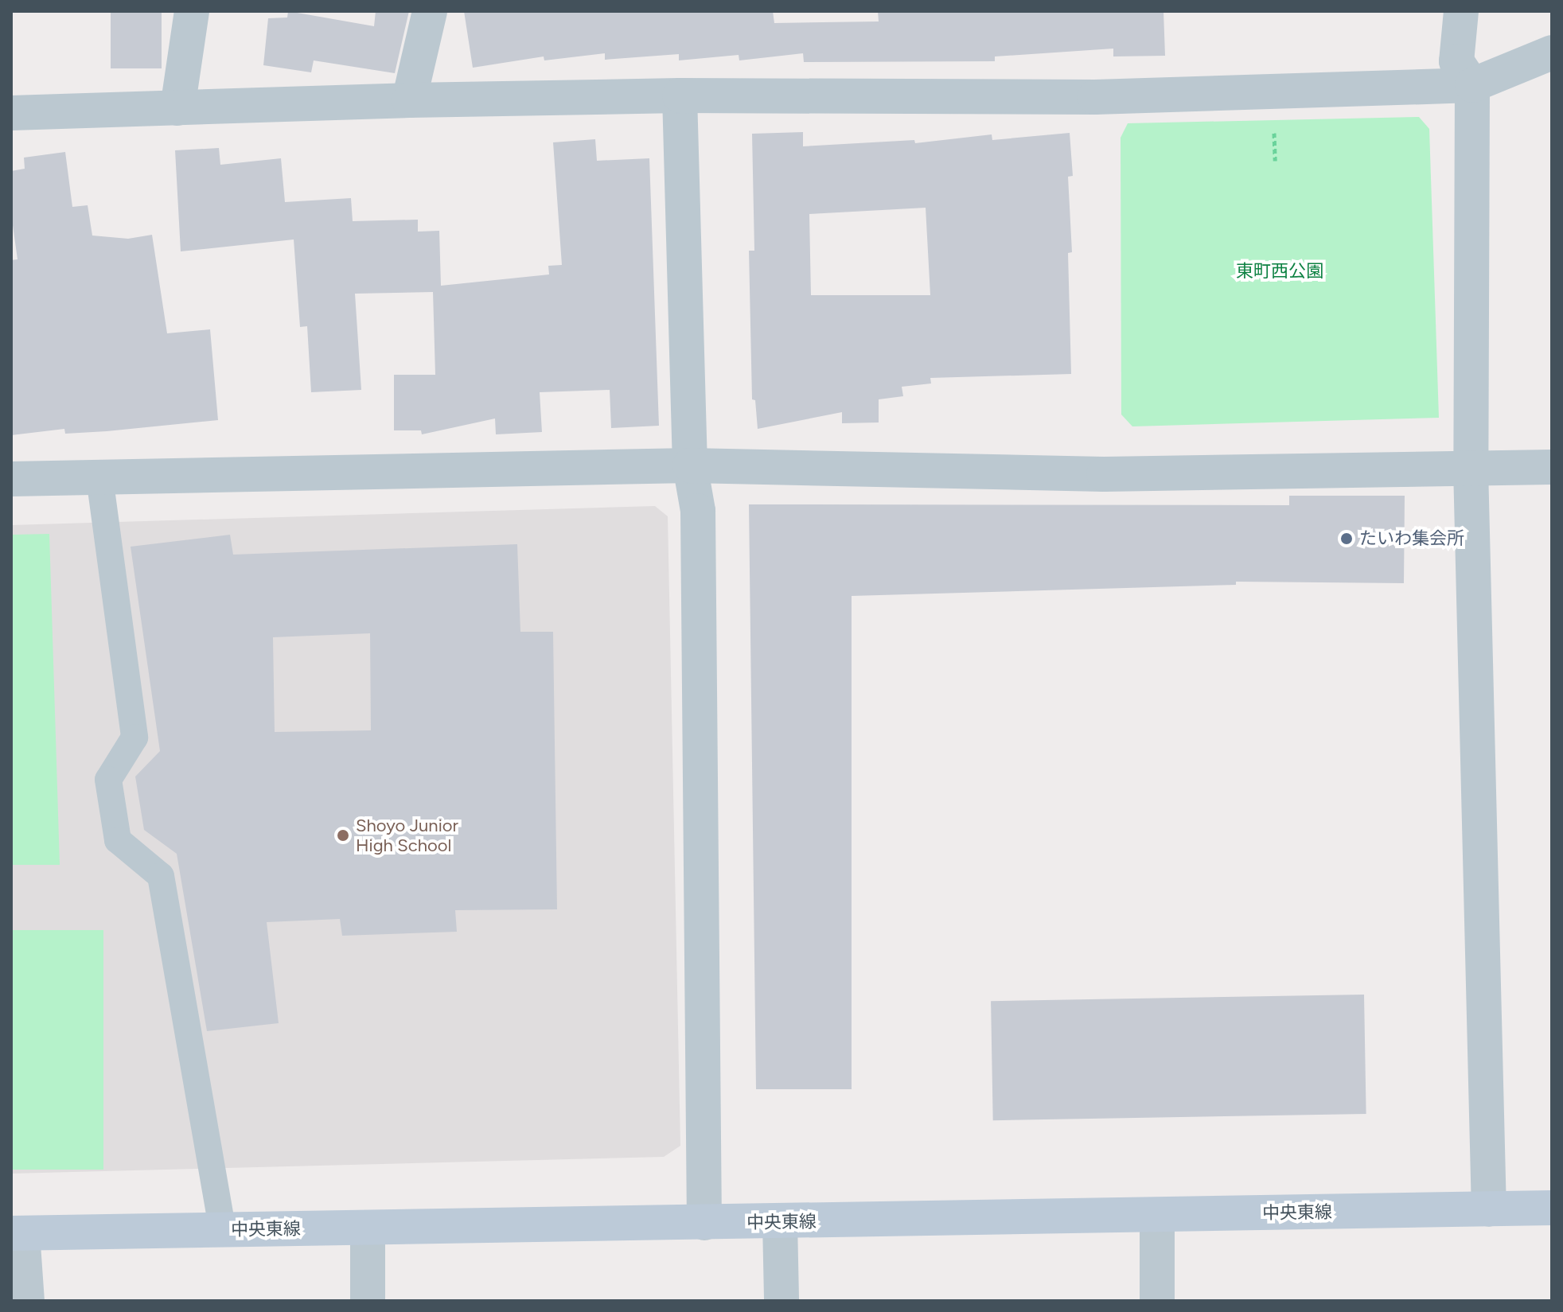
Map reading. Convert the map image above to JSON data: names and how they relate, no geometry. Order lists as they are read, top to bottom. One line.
{"streets":{"main road":["中央東線"]},"parks":["東町西公園"],"places":["たいわ集会所","Shoyo Junior High School"]}
